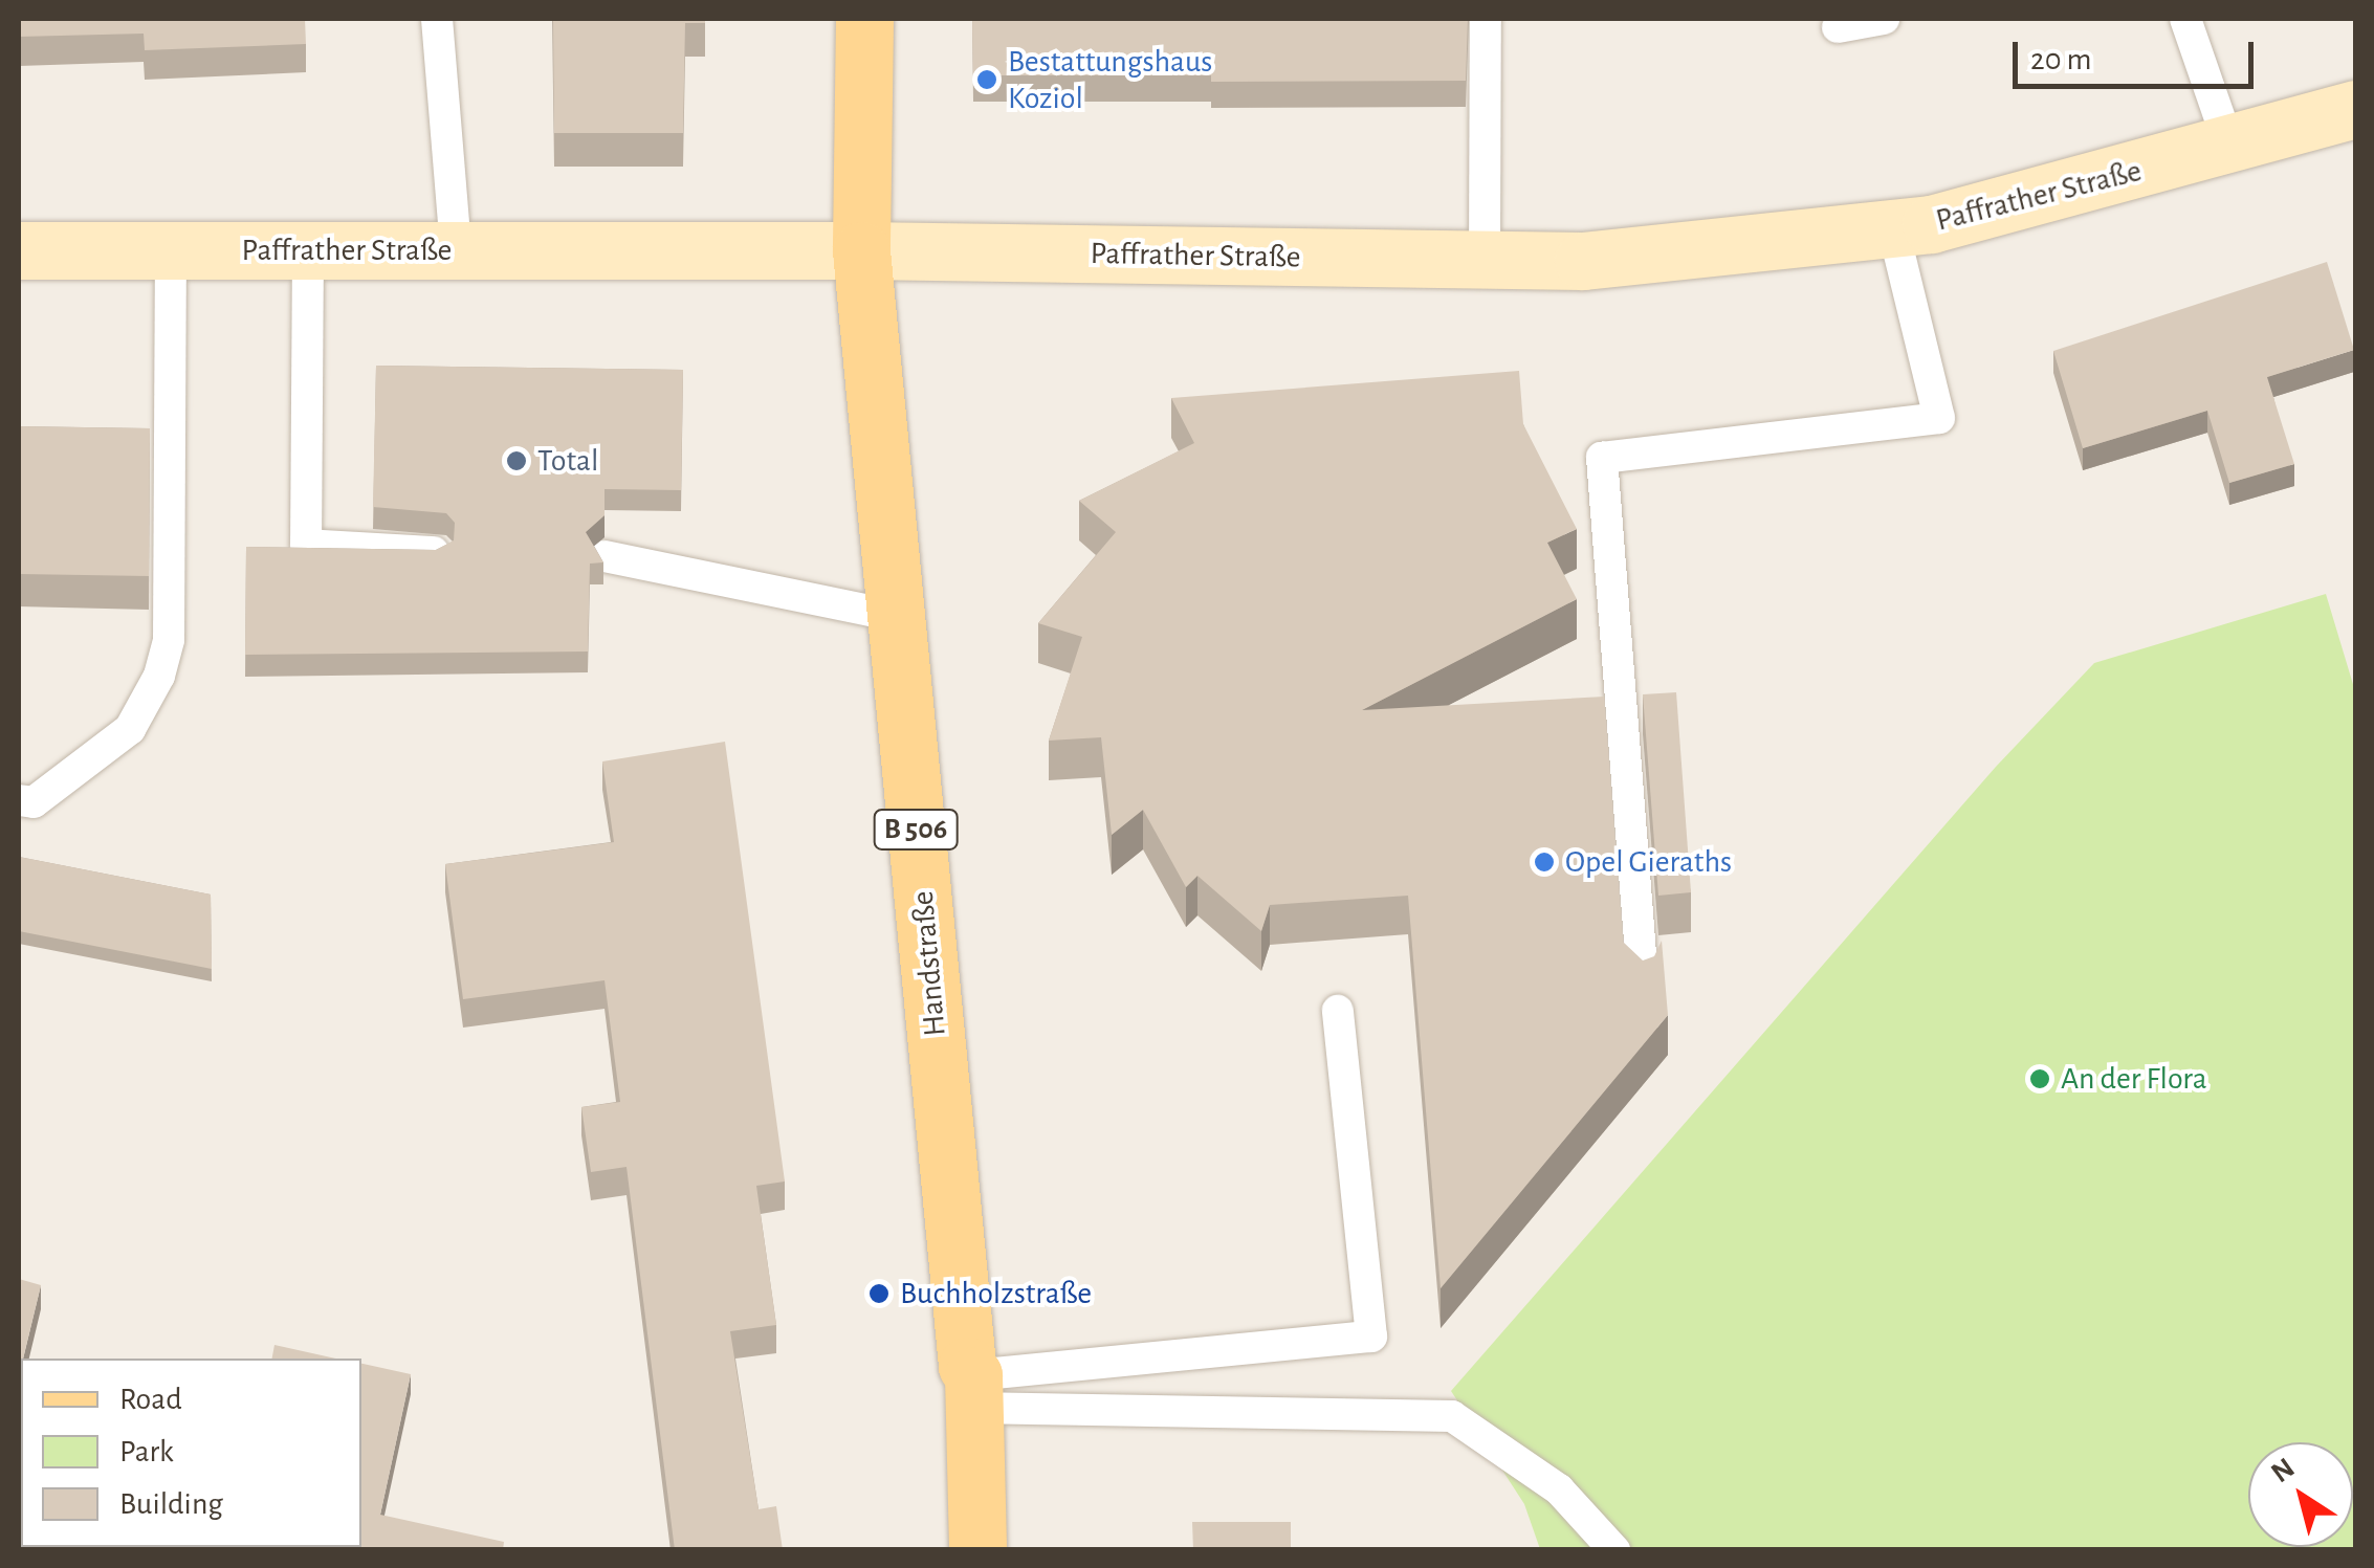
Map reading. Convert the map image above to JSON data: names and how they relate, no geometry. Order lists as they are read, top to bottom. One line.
{"streets":{"main road":["Paffrather Straße","B 506","Handstraße"]},"crossings":[["Paffrather Straße","B 506"],["Paffrather Straße","Handstraße"],["B 506","Handstraße"]],"places":["Bestattungshaus Koziol","Total","Opel Gieraths","An der Flora","Buchholzstraße"],"legend":["Road","Park","Building"],"scale_bar":"20 m","north":"top left"}
